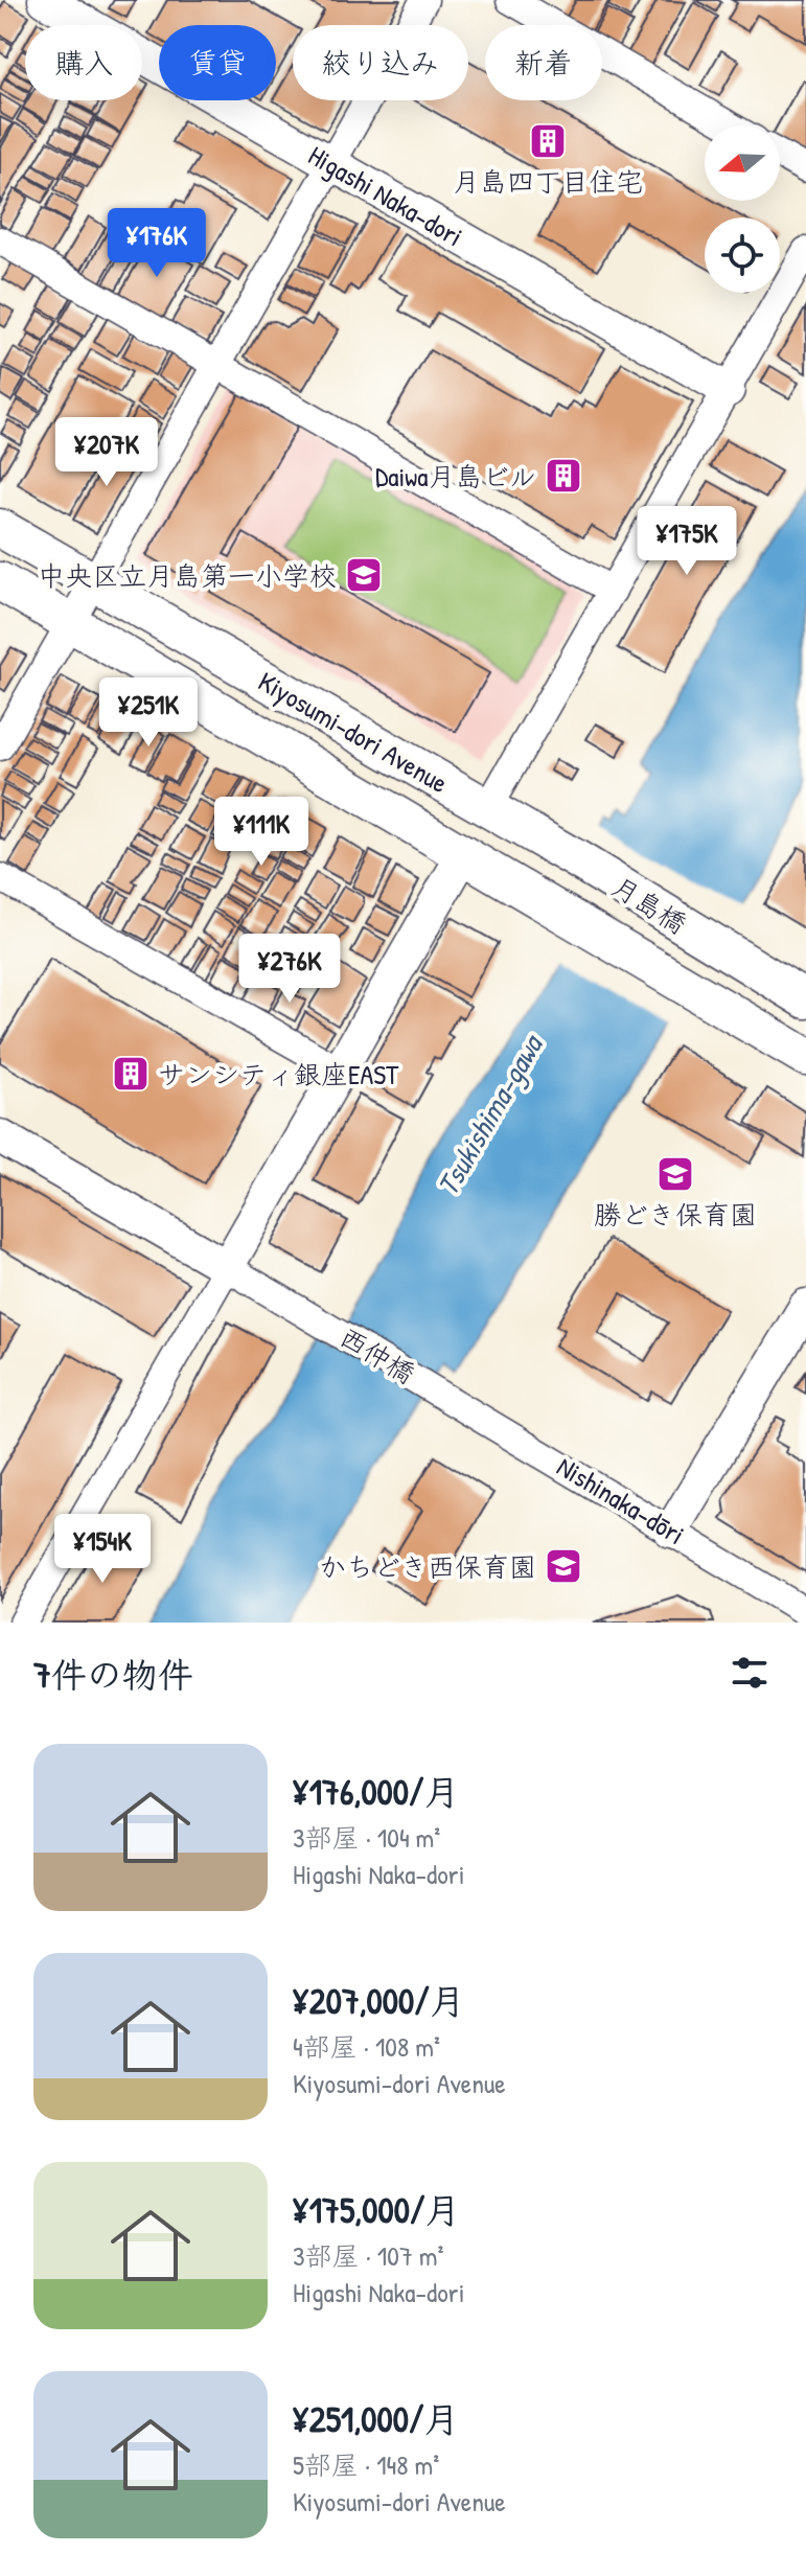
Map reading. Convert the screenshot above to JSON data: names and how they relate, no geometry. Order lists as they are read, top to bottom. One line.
{"streets":{"main road":["Kiyosumi-dori Avenue","月島橋"],"street":["Higashi Naka-dori","西仲橋","Nishinaka-dōri"]},"crossings":[["Kiyosumi-dori Avenue","月島橋"],["西仲橋","Nishinaka-dōri"]],"water":["Tsukishima-gawa"],"places":{"building":["月島四丁目住宅","Daiwa月島ビル","サンシティ銀座EAST"],"school or university":["中央区立月島第一小学校","勝どき保育園","かちどき西保育園"]},"north":"left","page":{"chip":["購入","賃貸","絞り込み","新着"],"price":["¥176K","¥207K","¥175K","¥251K","¥111K","¥276K","¥154K"],"heading":"7件の物件","list":[{"name":"¥176,000/月","note":"3部屋 · 104 m² · Higashi Naka-dori"},{"name":"¥207,000/月","note":"4部屋 · 108 m² · Kiyosumi-dori Avenue"},{"name":"¥175,000/月","note":"3部屋 · 107 m² · Higashi Naka-dori"},{"name":"¥251,000/月","note":"5部屋 · 148 m² · Kiyosumi-dori Avenue"}]}}
